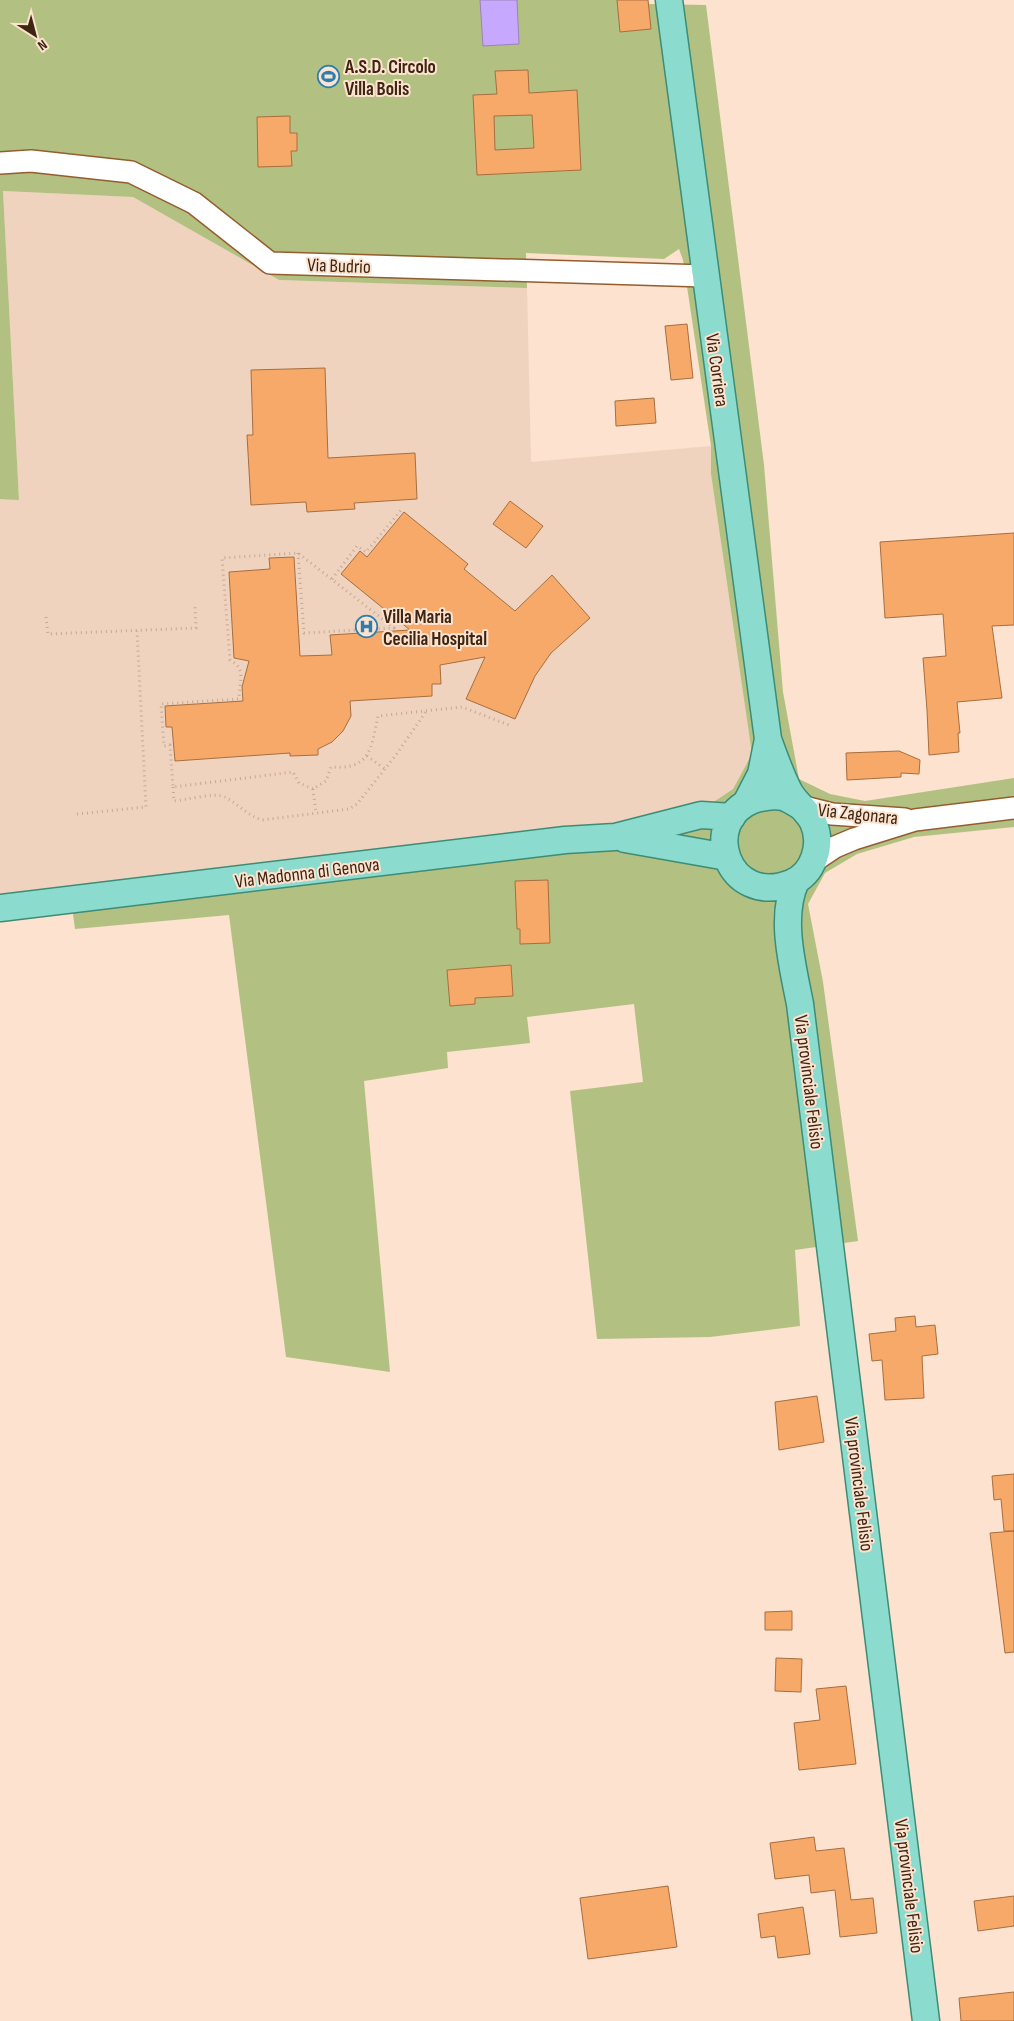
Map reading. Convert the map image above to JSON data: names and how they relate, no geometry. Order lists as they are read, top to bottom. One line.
{"streets":{"main road":["Via Corriera","Via Madonna di Genova","Via provinciale Felisio"],"street":["Via Budrio","Via Zagonara"]},"crossings":[["Via Budrio","Via Corriera"],["Via Corriera","Via Zagonara"],["Via Corriera","Via Madonna di Genova"],["Via Zagonara","Via Madonna di Genova"]],"places":{"sports":["A.S.D. Circolo Villa Bolis"],"hospital":["Villa Maria Cecilia Hospital"]},"north":"bottom right"}
